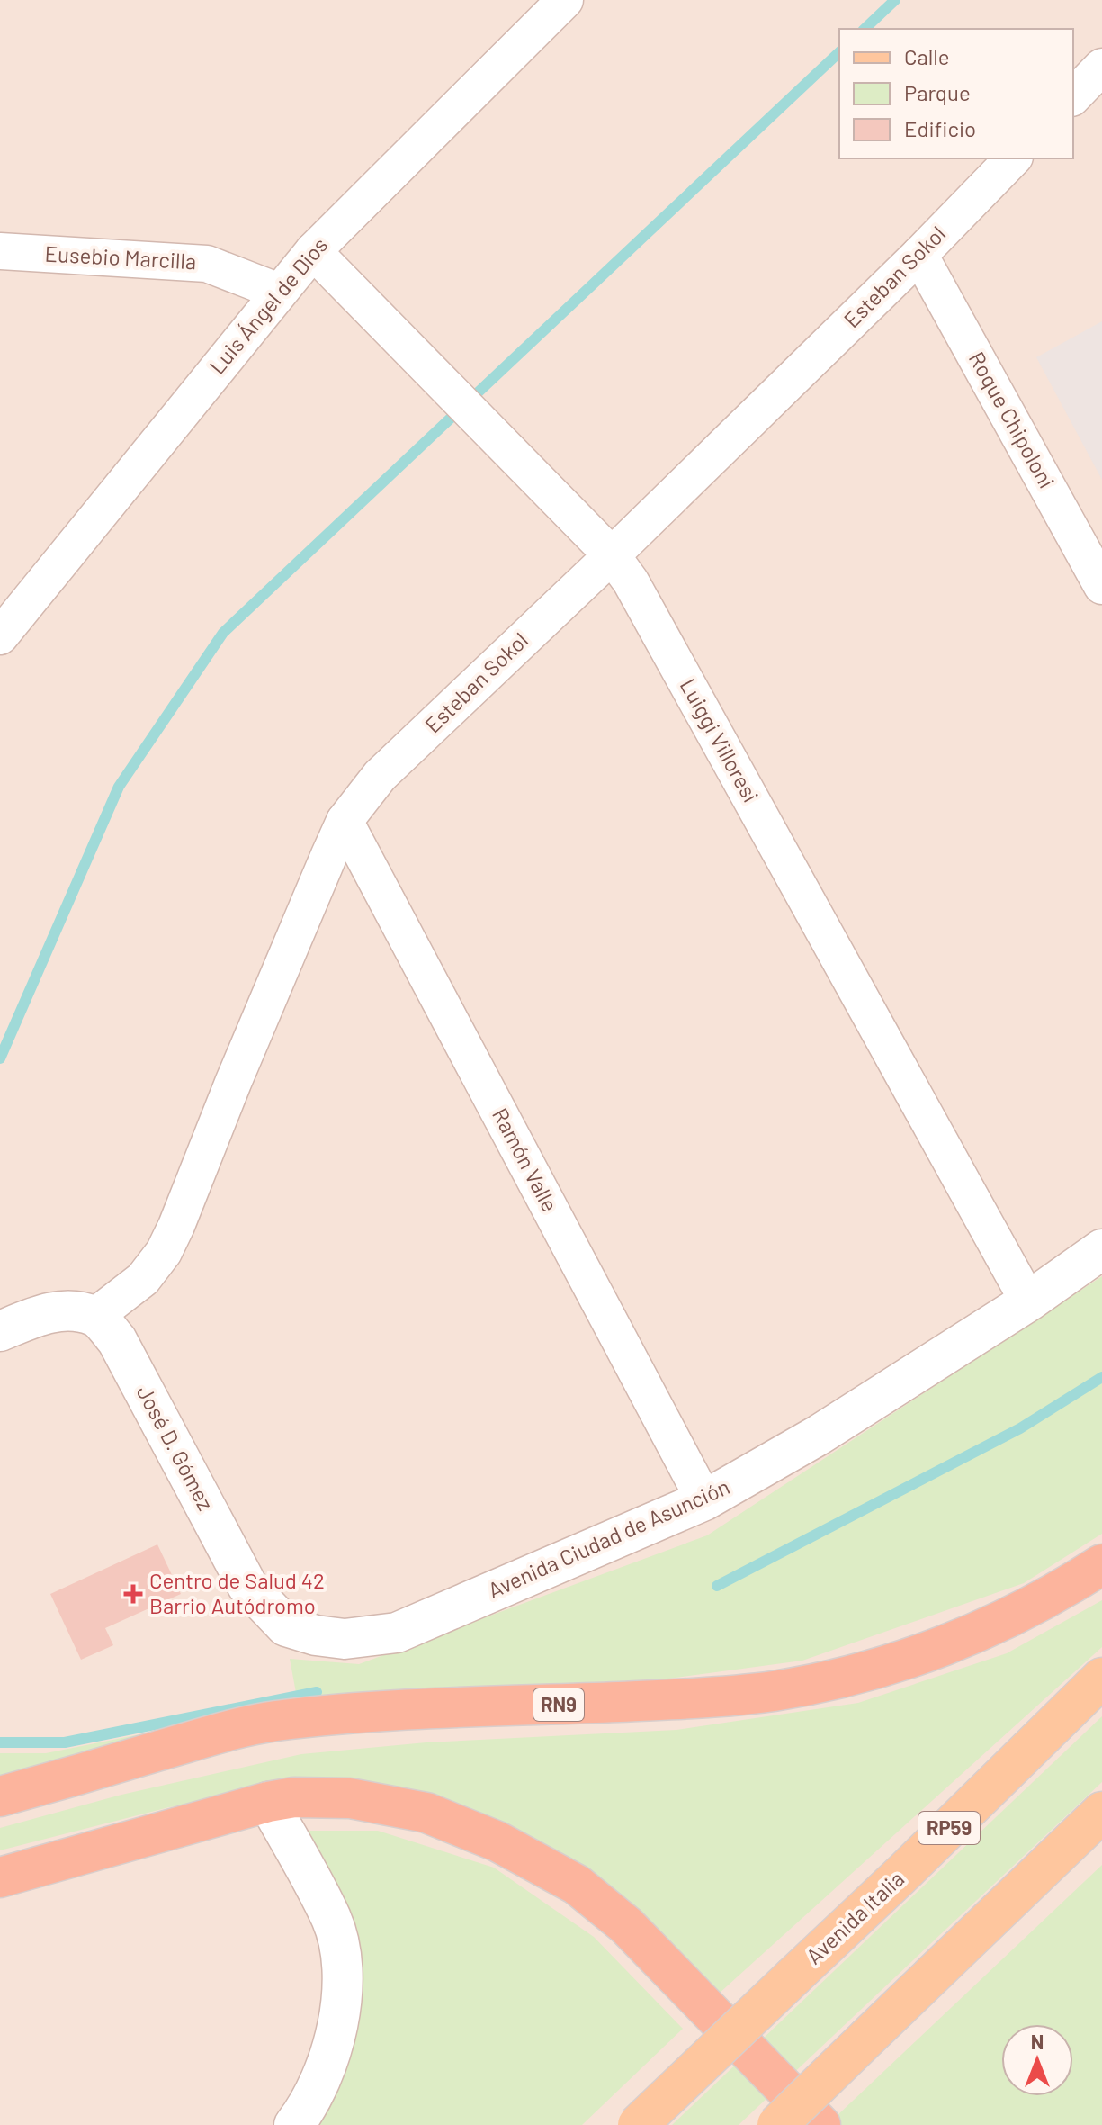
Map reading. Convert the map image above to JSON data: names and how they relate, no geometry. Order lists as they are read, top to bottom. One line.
{"streets":{"highway":["RN9"],"main road":["RP59","Avenida Italia"],"street":["Eusebio Marcilla","Esteban Sokol","Luis Ángel de Dios","Roque Chipoloni","Luiggi Villoresi","Ramón Valle","José D. Gómez","Avenida Ciudad de Asunción"]},"crossings":[["Eusebio Marcilla","Luis Ángel de Dios"],["Esteban Sokol","Roque Chipoloni"],["Esteban Sokol","Luiggi Villoresi"],["Esteban Sokol","Ramón Valle"],["Esteban Sokol","José D. Gómez"],["Luis Ángel de Dios","Luiggi Villoresi"],["Luiggi Villoresi","Avenida Ciudad de Asunción"],["Ramón Valle","Avenida Ciudad de Asunción"],["José D. Gómez","Avenida Ciudad de Asunción"]],"places":{"health":["Centro de Salud 42 Barrio Autódromo"]},"legend":["Calle","Parque","Edificio"],"north":"top"}
